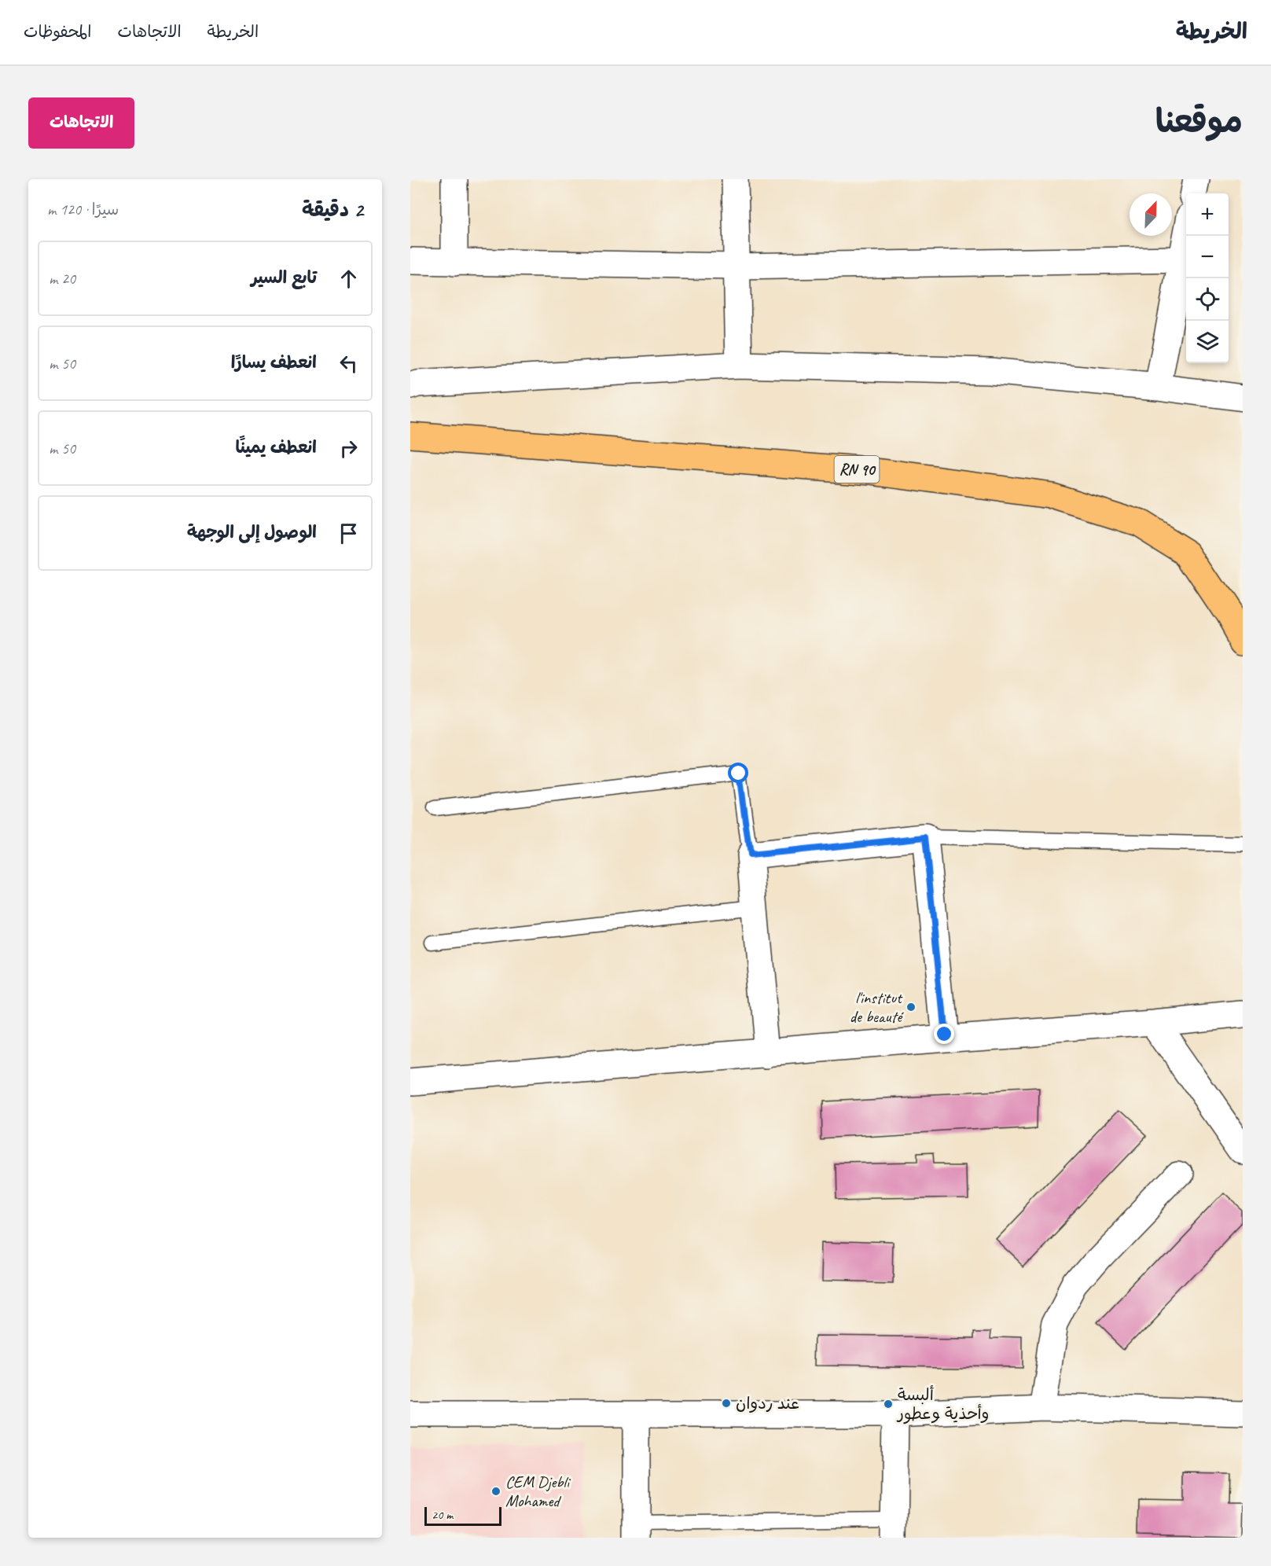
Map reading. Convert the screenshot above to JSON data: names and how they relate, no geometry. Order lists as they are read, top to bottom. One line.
{"streets":{"main road":["RN 90"]},"places":["l'institut de beauté","عند ردوان","ألبسة وأحذية وعطور","CEM Djebli Mohamed"],"scale_bar":"20 m","north":"top right","page":{"header":"الخريطة","nav":["الخريطة","الاتجاهات","المحفوظات"],"title":"موقعنا","buttons":"الاتجاهات","heading":["2 دقيقة","سيرًا · 120 m"],"map_buttons":["+","−"],"list":[["تابع السير","20 m"],["انعطف يسارًا","50 m"],["انعطف يمينًا","50 m"],"الوصول إلى الوجهة"],"scale":"20 m"}}
